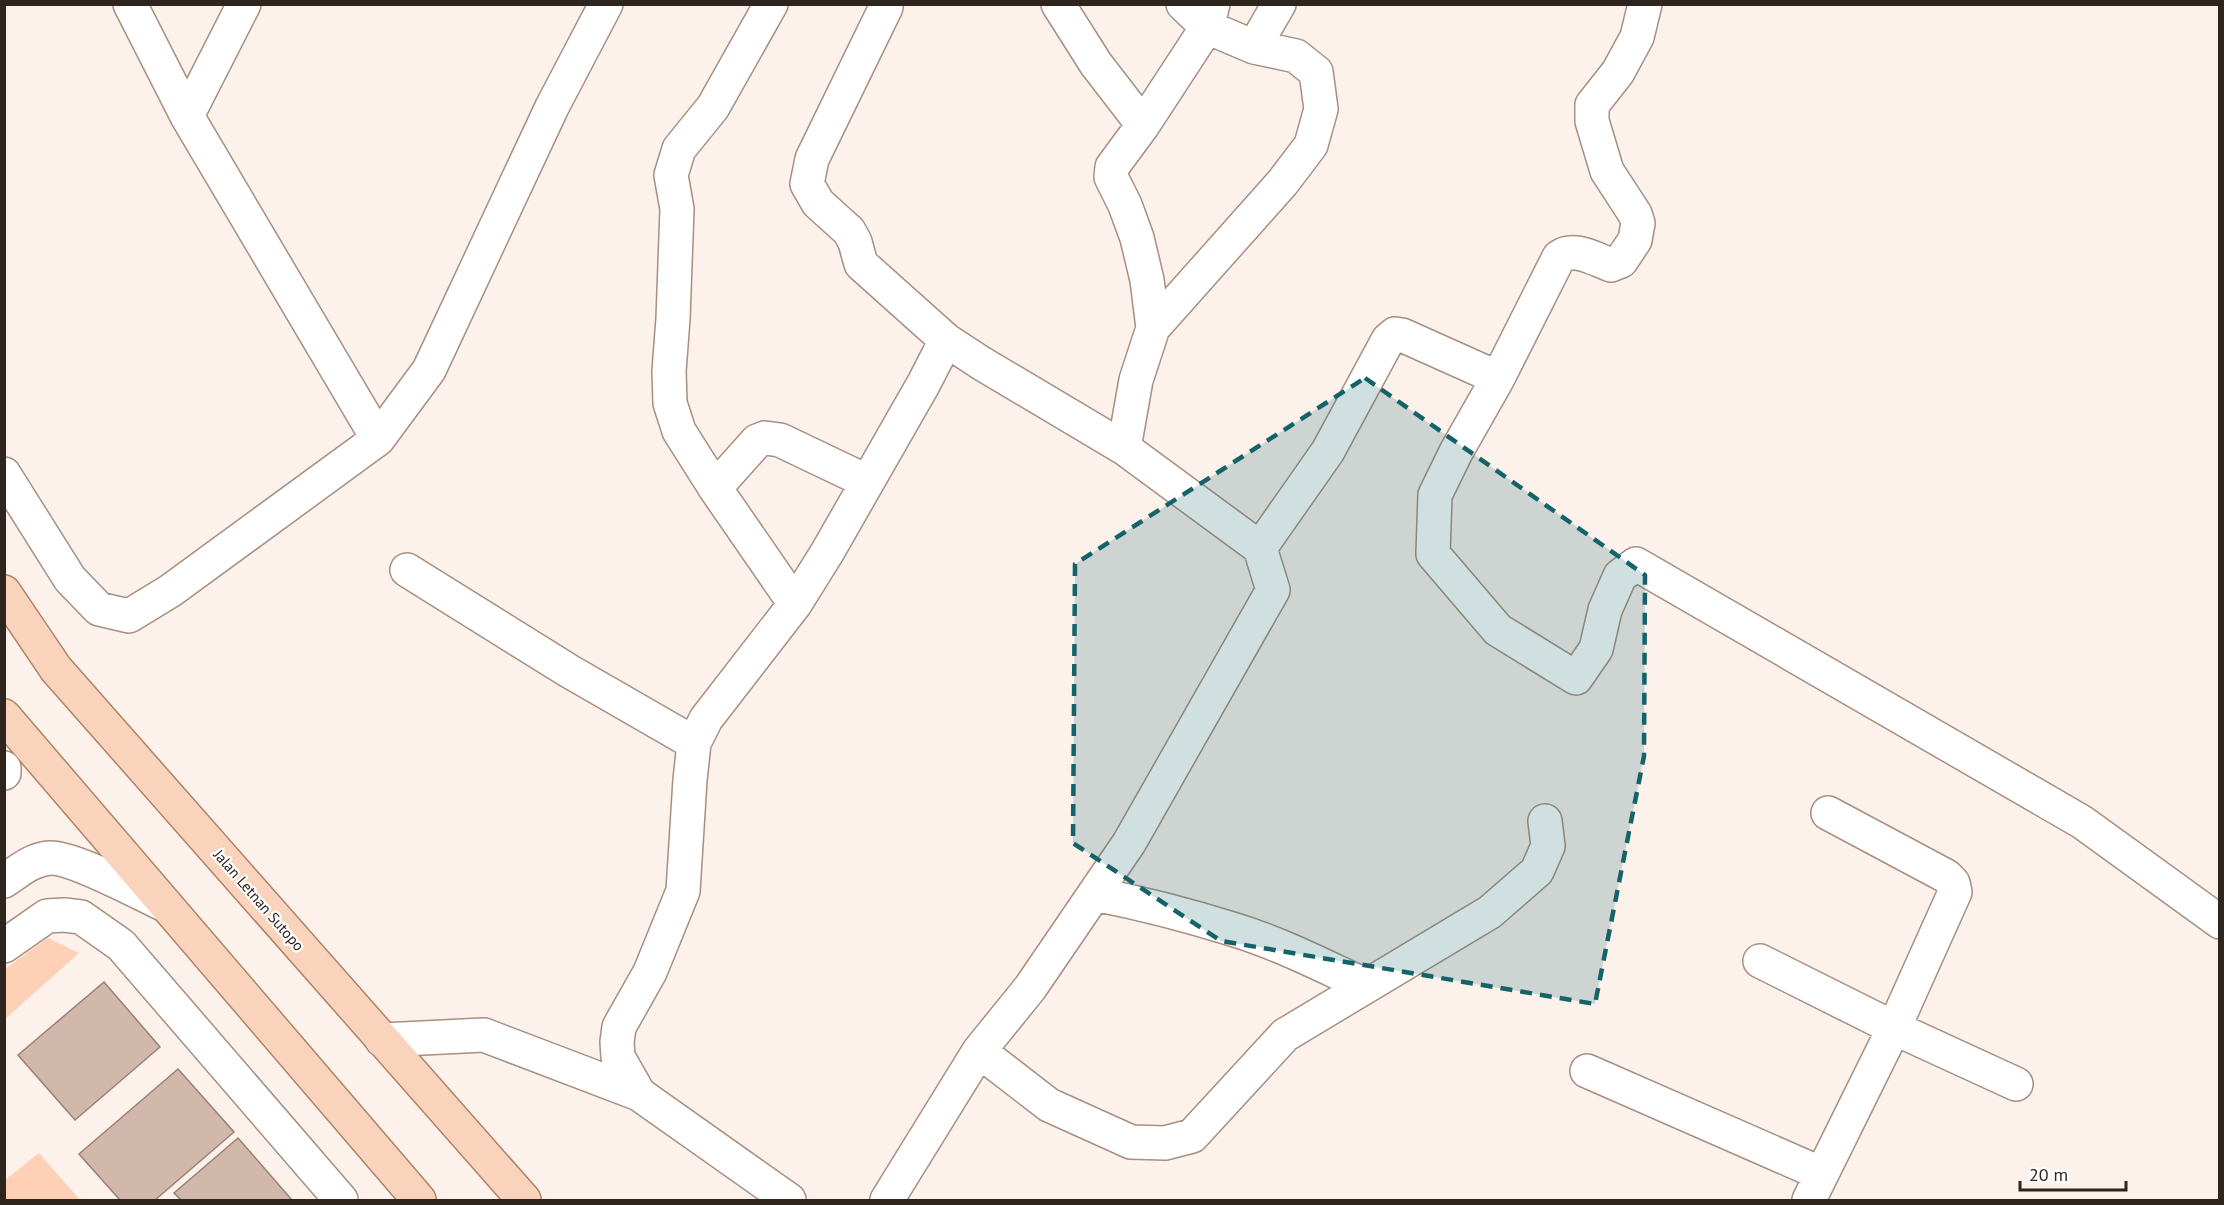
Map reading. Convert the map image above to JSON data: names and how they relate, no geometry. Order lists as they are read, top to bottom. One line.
{"streets":{"main road":["Jalan Letnan Sutopo"]},"scale_bar":"20 m"}
